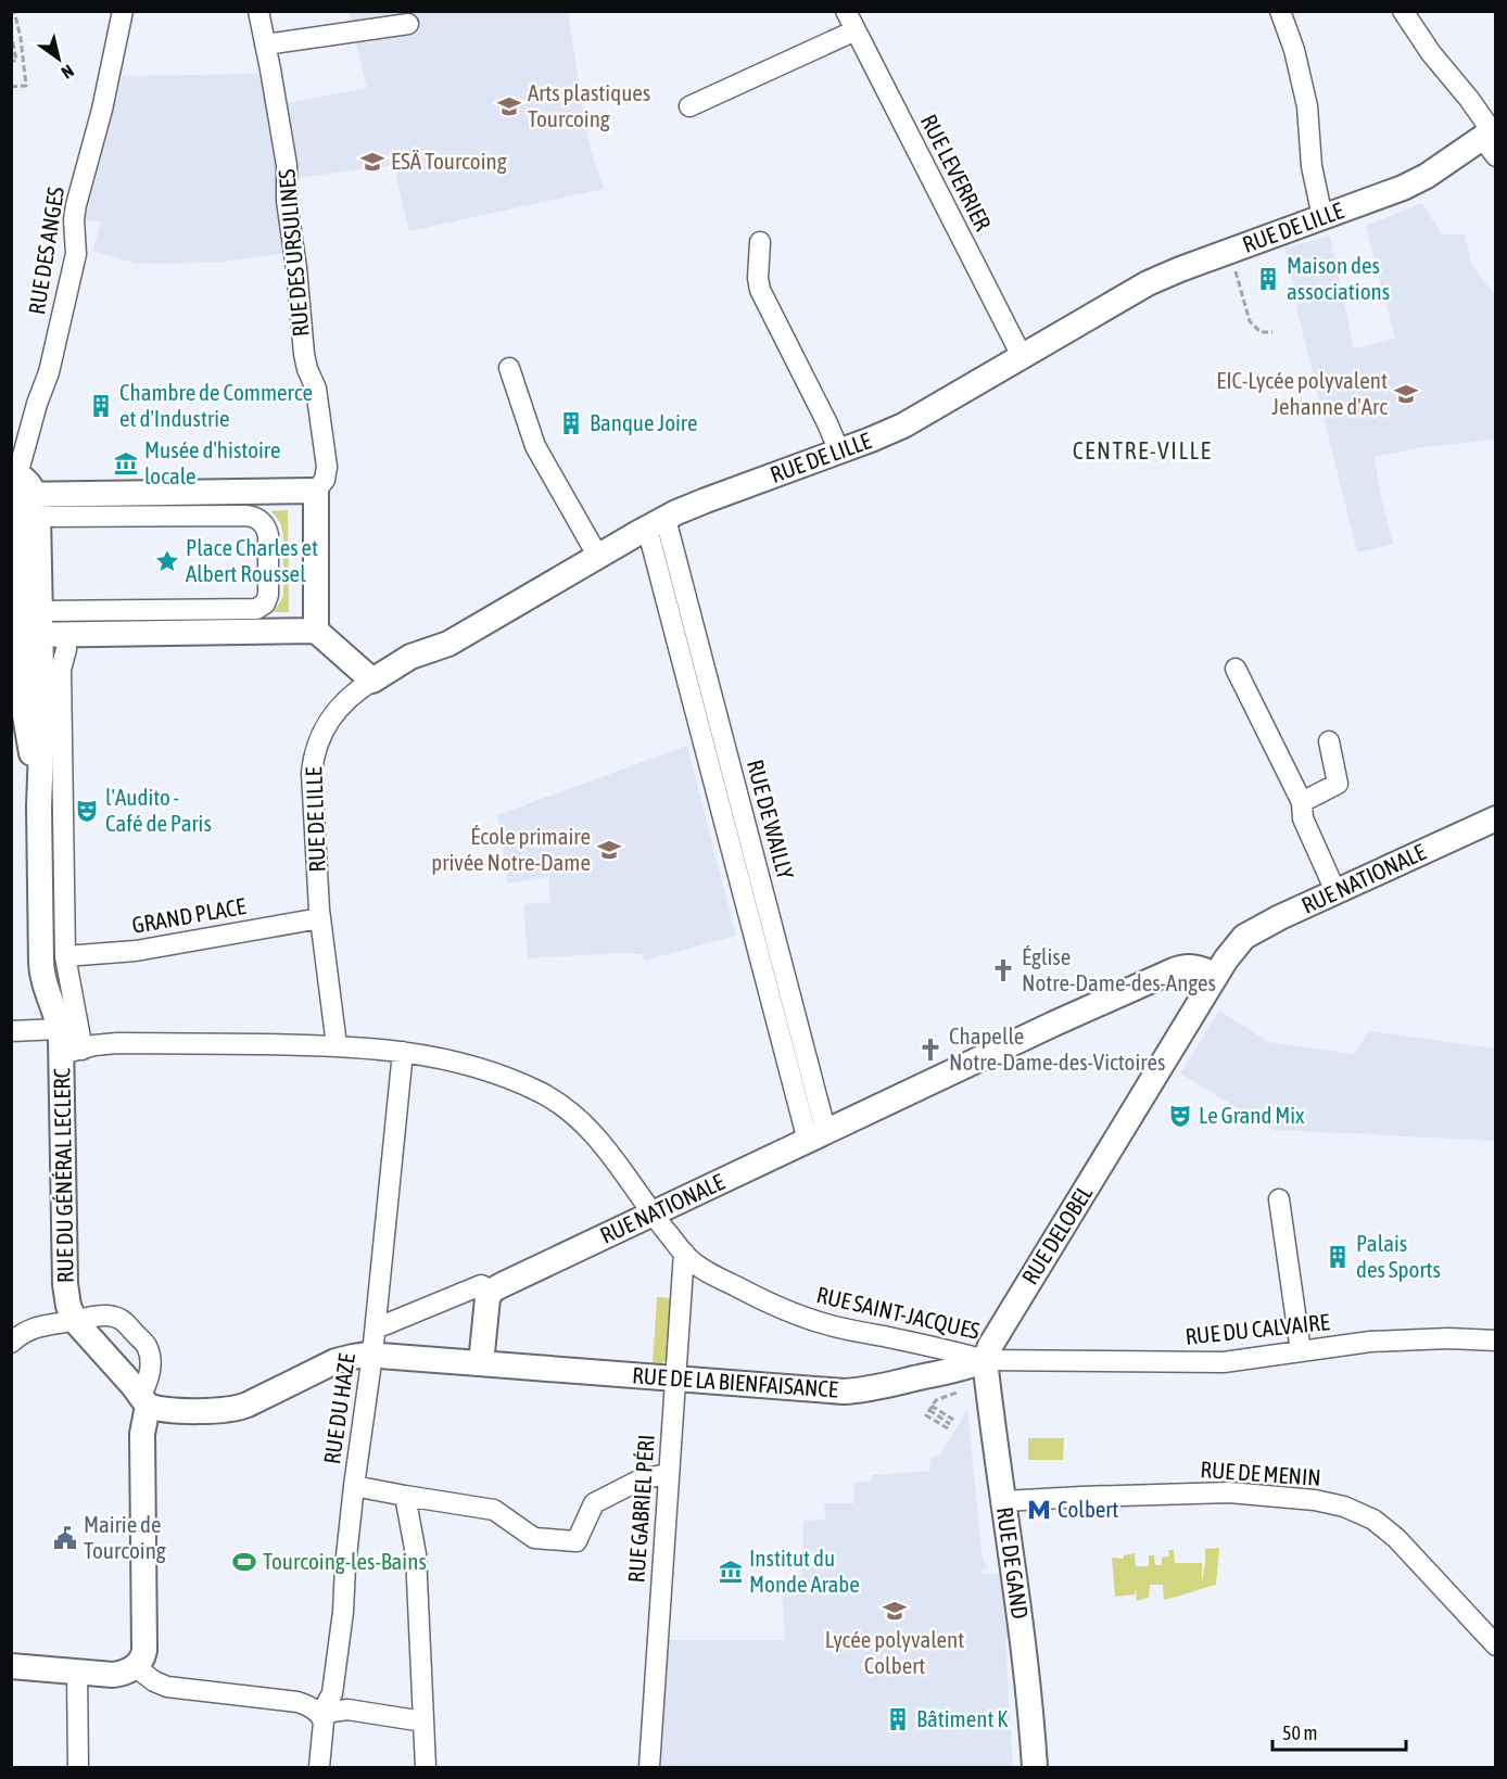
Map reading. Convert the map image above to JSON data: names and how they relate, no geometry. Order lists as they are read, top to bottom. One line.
{"streets":{"main road":["RUE DE LILLE","RUE NATIONALE","RUE DU GÉNÉRAL LECLERC","RUE DELOBEL","RUE DE LA BIENFAISANCE","RUE DE GAND"],"street":["RUE LEVERRIER","RUE DES ANGES","RUE DES URSULINES","RUE DE WAILLY","GRAND PLACE","RUE SAINT-JACQUES","RUE DU CALVAIRE","RUE DU HAZE","RUE DE MENIN","RUE GABRIEL PÉRI"]},"crossings":[["RUE LEVERRIER","RUE DE LILLE"],["RUE DE LILLE","RUE DE WAILLY"],["RUE DE LILLE","GRAND PLACE"],["RUE DE WAILLY","RUE NATIONALE"],["RUE NATIONALE","RUE DELOBEL"],["RUE NATIONALE","RUE SAINT-JACQUES"],["RUE DELOBEL","RUE SAINT-JACQUES"],["RUE DELOBEL","RUE DU CALVAIRE"],["RUE DELOBEL","RUE DE LA BIENFAISANCE"],["RUE DELOBEL","RUE DE GAND"],["RUE SAINT-JACQUES","RUE DU CALVAIRE"],["RUE SAINT-JACQUES","RUE DE LA BIENFAISANCE"],["RUE SAINT-JACQUES","RUE DU HAZE"],["RUE SAINT-JACQUES","RUE GABRIEL PÉRI"],["RUE SAINT-JACQUES","RUE DE GAND"],["RUE DU CALVAIRE","RUE DE LA BIENFAISANCE"],["RUE DU CALVAIRE","RUE DE GAND"],["RUE DE LA BIENFAISANCE","RUE GABRIEL PÉRI"],["RUE DE LA BIENFAISANCE","RUE DE GAND"],["RUE DE MENIN","RUE DE GAND"]],"districts":["CENTRE-VILLE"],"places":{"school or university":["Arts plastiques Tourcoing","ESÄ Tourcoing","EIC-Lycée polyvalent Jehanne d'Arc","École primaire privée Notre-Dame","Lycée polyvalent Colbert"],"building":["Maison des associations","Chambre de Commerce et d'Industrie","Banque Joire","Palais des Sports","Bâtiment K"],"museum":["Musée d'histoire locale","Institut du Monde Arabe"],"place":["Place Charles et Albert Roussel"],"theatre":["l'Audito - Café de Paris","Le Grand Mix"],"church":["Église Notre-Dame-des-Anges","Chapelle Notre-Dame-des-Victoires"],"metro station":["Colbert"],"public building":["Mairie de Tourcoing"],"sports":["Tourcoing-les-Bains"]},"scale_bar":"50 m","north":"bottom right"}
